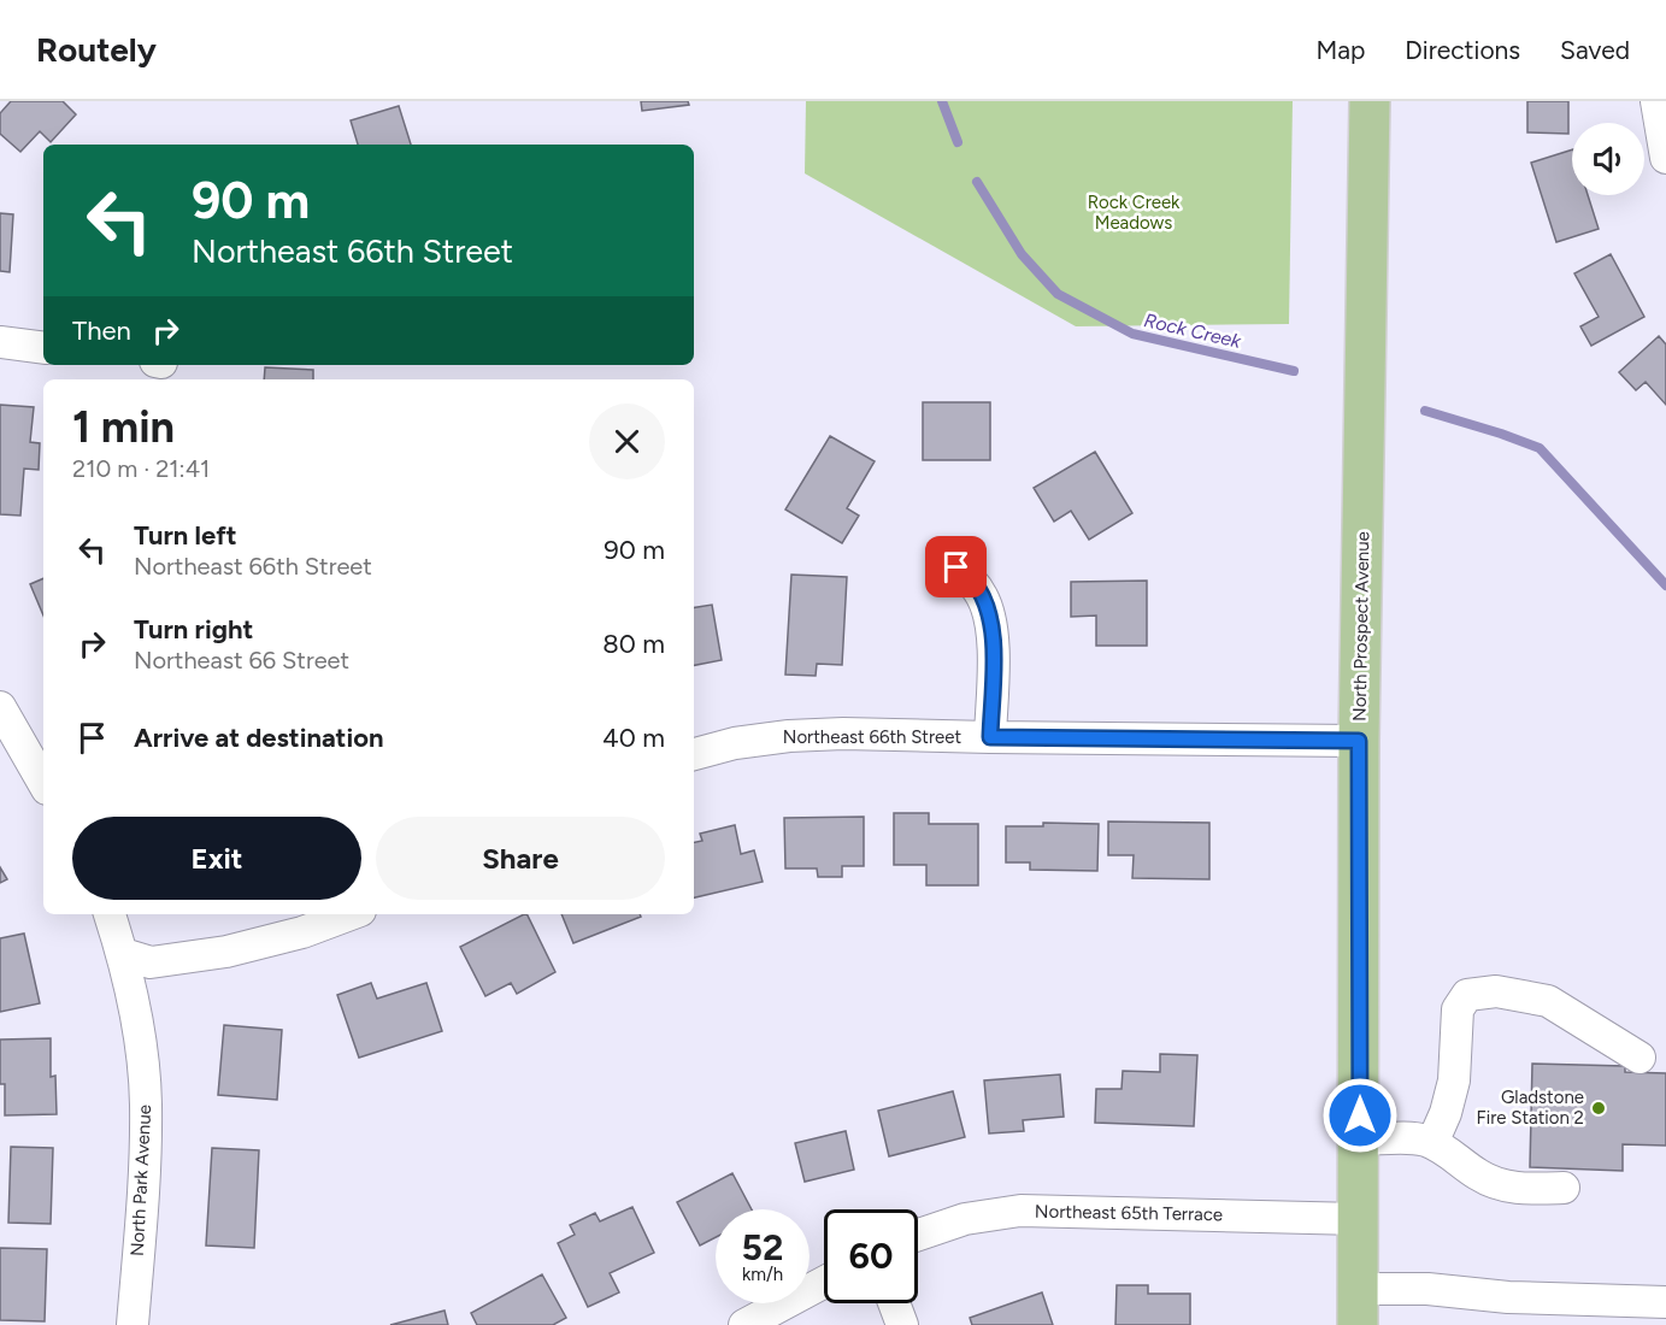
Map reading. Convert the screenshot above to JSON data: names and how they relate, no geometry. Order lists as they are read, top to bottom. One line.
{"streets":{"main road":["North Prospect Avenue"],"street":["Northeast 66th Street","North Park Avenue","Northeast 65th Terrace"]},"crossings":[["North Prospect Avenue","Northeast 66th Street"],["North Prospect Avenue","Northeast 65th Terrace"]],"water":["Rock Creek"],"parks":["Rock Creek Meadows"],"places":["Gladstone Fire Station 2"],"page":{"header":"Routely","nav":["Map","Directions","Saved"],"turn":["90 m","Northeast 66th Street"],"then":"Then","heading":["1 min","210 m · 21:41"],"list":[{"name":"Turn left","note":"Northeast 66th Street","value":"90 m"},{"name":"Turn right","note":"Northeast 66 Street","value":"80 m"},{"name":"Arrive at destination","value":"40 m"}],"buttons":["Exit","Share"],"speed":"52 km/h","limit":"60"}}
